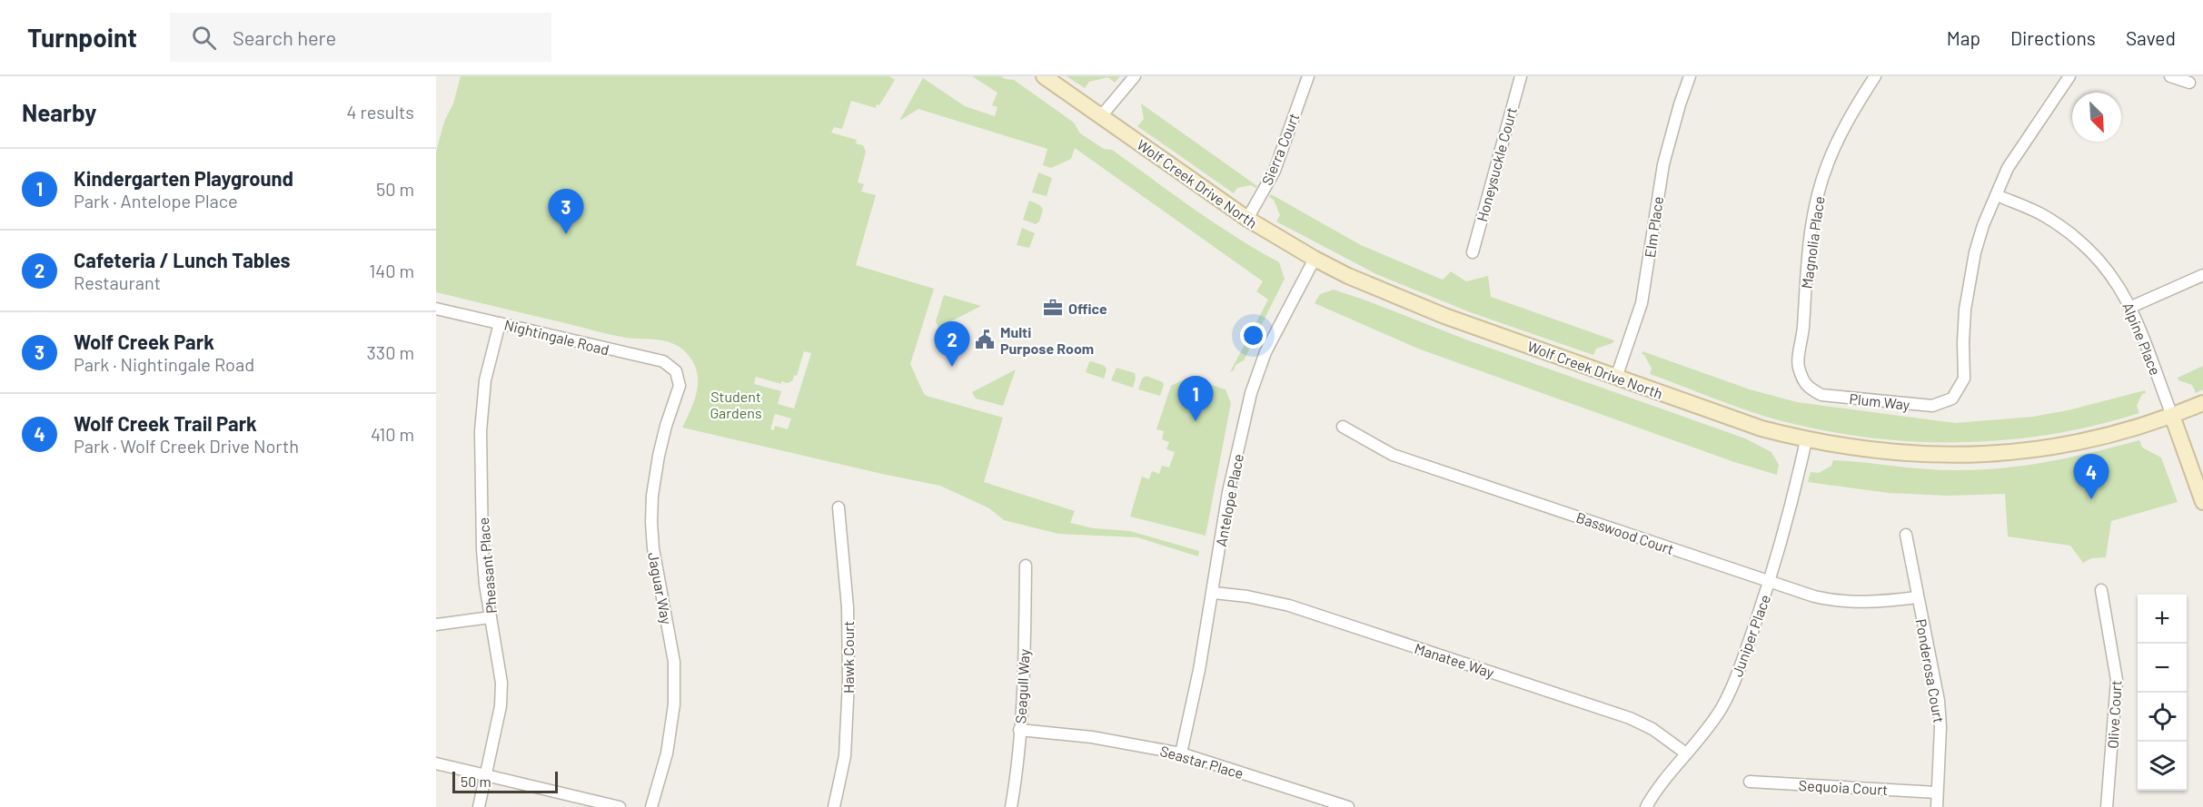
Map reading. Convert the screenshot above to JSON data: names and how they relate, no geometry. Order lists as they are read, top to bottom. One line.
{"streets":{"street":["Sierra Court","Honeysuckle Court","Wolf Creek Drive North","Elm Place","Magnolia Place","Nightingale Road","Alpine Place","Plum Way","Antelope Place","Basswood Court","Pheasant Place","Jaguar Way","Juniper Place","Hawk Court","Manatee Way","Ponderosa Court","Seagull Way","Olive Court","Seastar Place","Sequoia Court"]},"crossings":[["Sierra Court","Wolf Creek Drive North"],["Wolf Creek Drive North","Elm Place"],["Wolf Creek Drive North","Alpine Place"],["Wolf Creek Drive North","Antelope Place"],["Wolf Creek Drive North","Juniper Place"],["Magnolia Place","Plum Way"],["Nightingale Road","Pheasant Place"],["Nightingale Road","Jaguar Way"],["Alpine Place","Plum Way"],["Antelope Place","Manatee Way"],["Antelope Place","Seastar Place"],["Basswood Court","Juniper Place"],["Basswood Court","Ponderosa Court"],["Juniper Place","Manatee Way"],["Ponderosa Court","Sequoia Court"],["Seagull Way","Seastar Place"]],"parks":["Student Gardens"],"places":{"office":["Office"],"public building":["Multi Purpose Room"]},"scale_bar":"50 m","north":"bottom right","page":{"header":"Turnpoint","search":"Search here","nav":["Map","Directions","Saved"],"heading":["Nearby","4 results"],"list":[{"mark":"1","name":"Kindergarten Playground","note":"Park · Antelope Place","value":"50 m"},{"mark":"2","name":"Cafeteria / Lunch Tables","note":"Restaurant","value":"140 m"},{"mark":"3","name":"Wolf Creek Park","note":"Park · Nightingale Road","value":"330 m"},{"mark":"4","name":"Wolf Creek Trail Park","note":"Park · Wolf Creek Drive North","value":"410 m"}],"pins":["3","2","1","4"],"map_buttons":["+","−"],"scale":"50 m"}}
